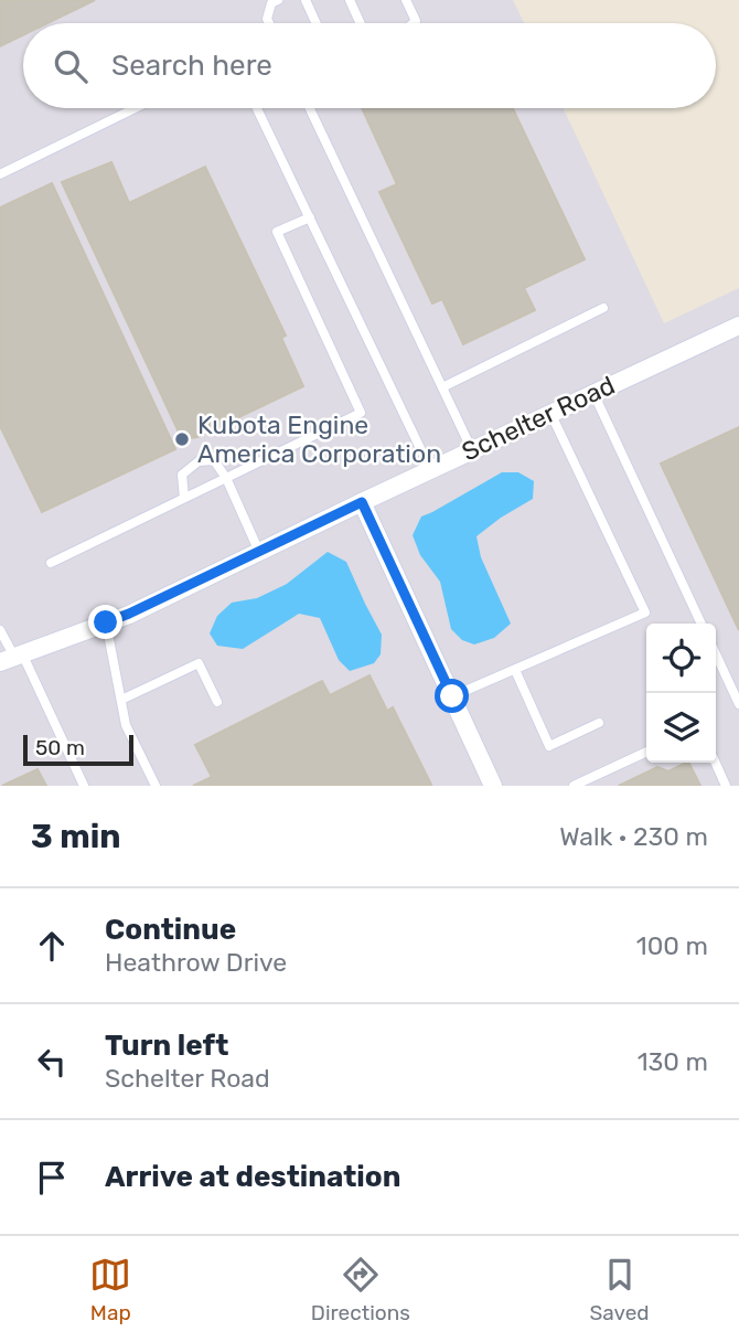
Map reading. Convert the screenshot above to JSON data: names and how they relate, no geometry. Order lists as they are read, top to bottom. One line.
{"streets":{"street":["Schelter Road"]},"places":["Kubota Engine America Corporation"],"scale_bar":"50 m","page":{"search":"Search here","scale":"50 m","heading":["3 min","Walk · 230 m"],"list":[["Continue","Heathrow Drive","100 m"],["Turn left","Schelter Road","130 m"],"Arrive at destination"],"nav":["Map","Directions","Saved"]}}
